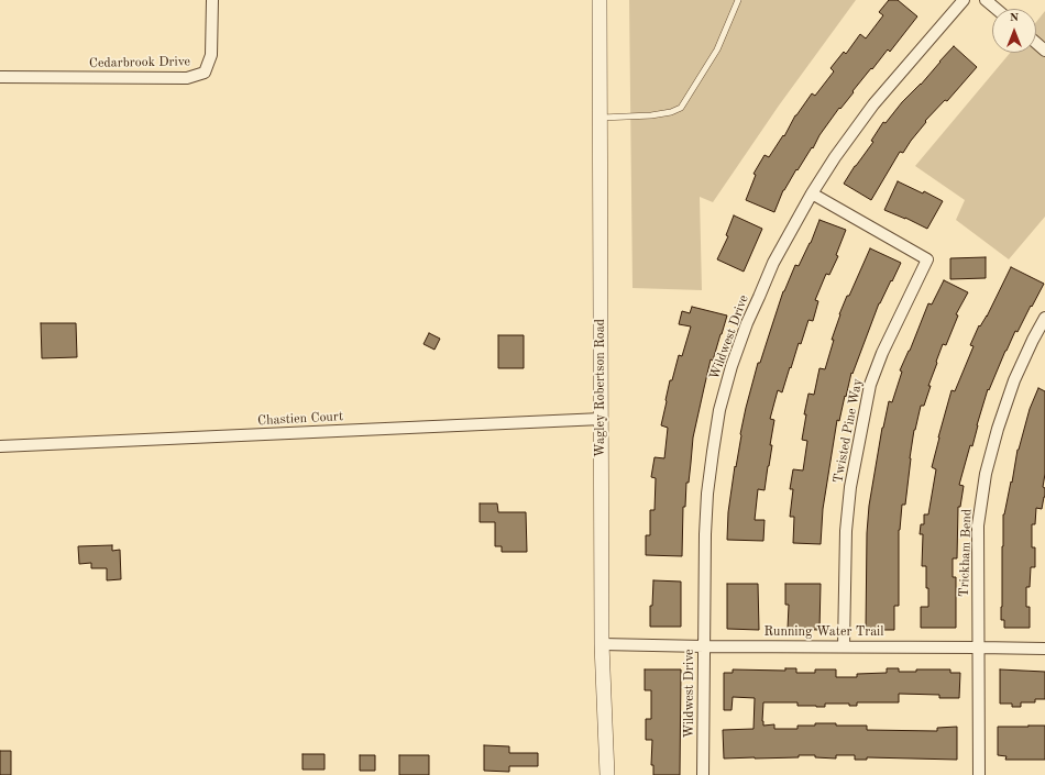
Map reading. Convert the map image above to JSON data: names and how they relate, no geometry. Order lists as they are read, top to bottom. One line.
{"streets":{"street":["Cedarbrook Drive","Wildwest Drive","Wagley Robertson Road","Chastien Court","Twisted Pine Way","Trickham Bend","Running Water Trail"]},"crossings":[["Wildwest Drive","Twisted Pine Way"],["Wildwest Drive","Running Water Trail"],["Wagley Robertson Road","Chastien Court"],["Wagley Robertson Road","Running Water Trail"],["Twisted Pine Way","Running Water Trail"],["Trickham Bend","Running Water Trail"]],"north":"top"}
